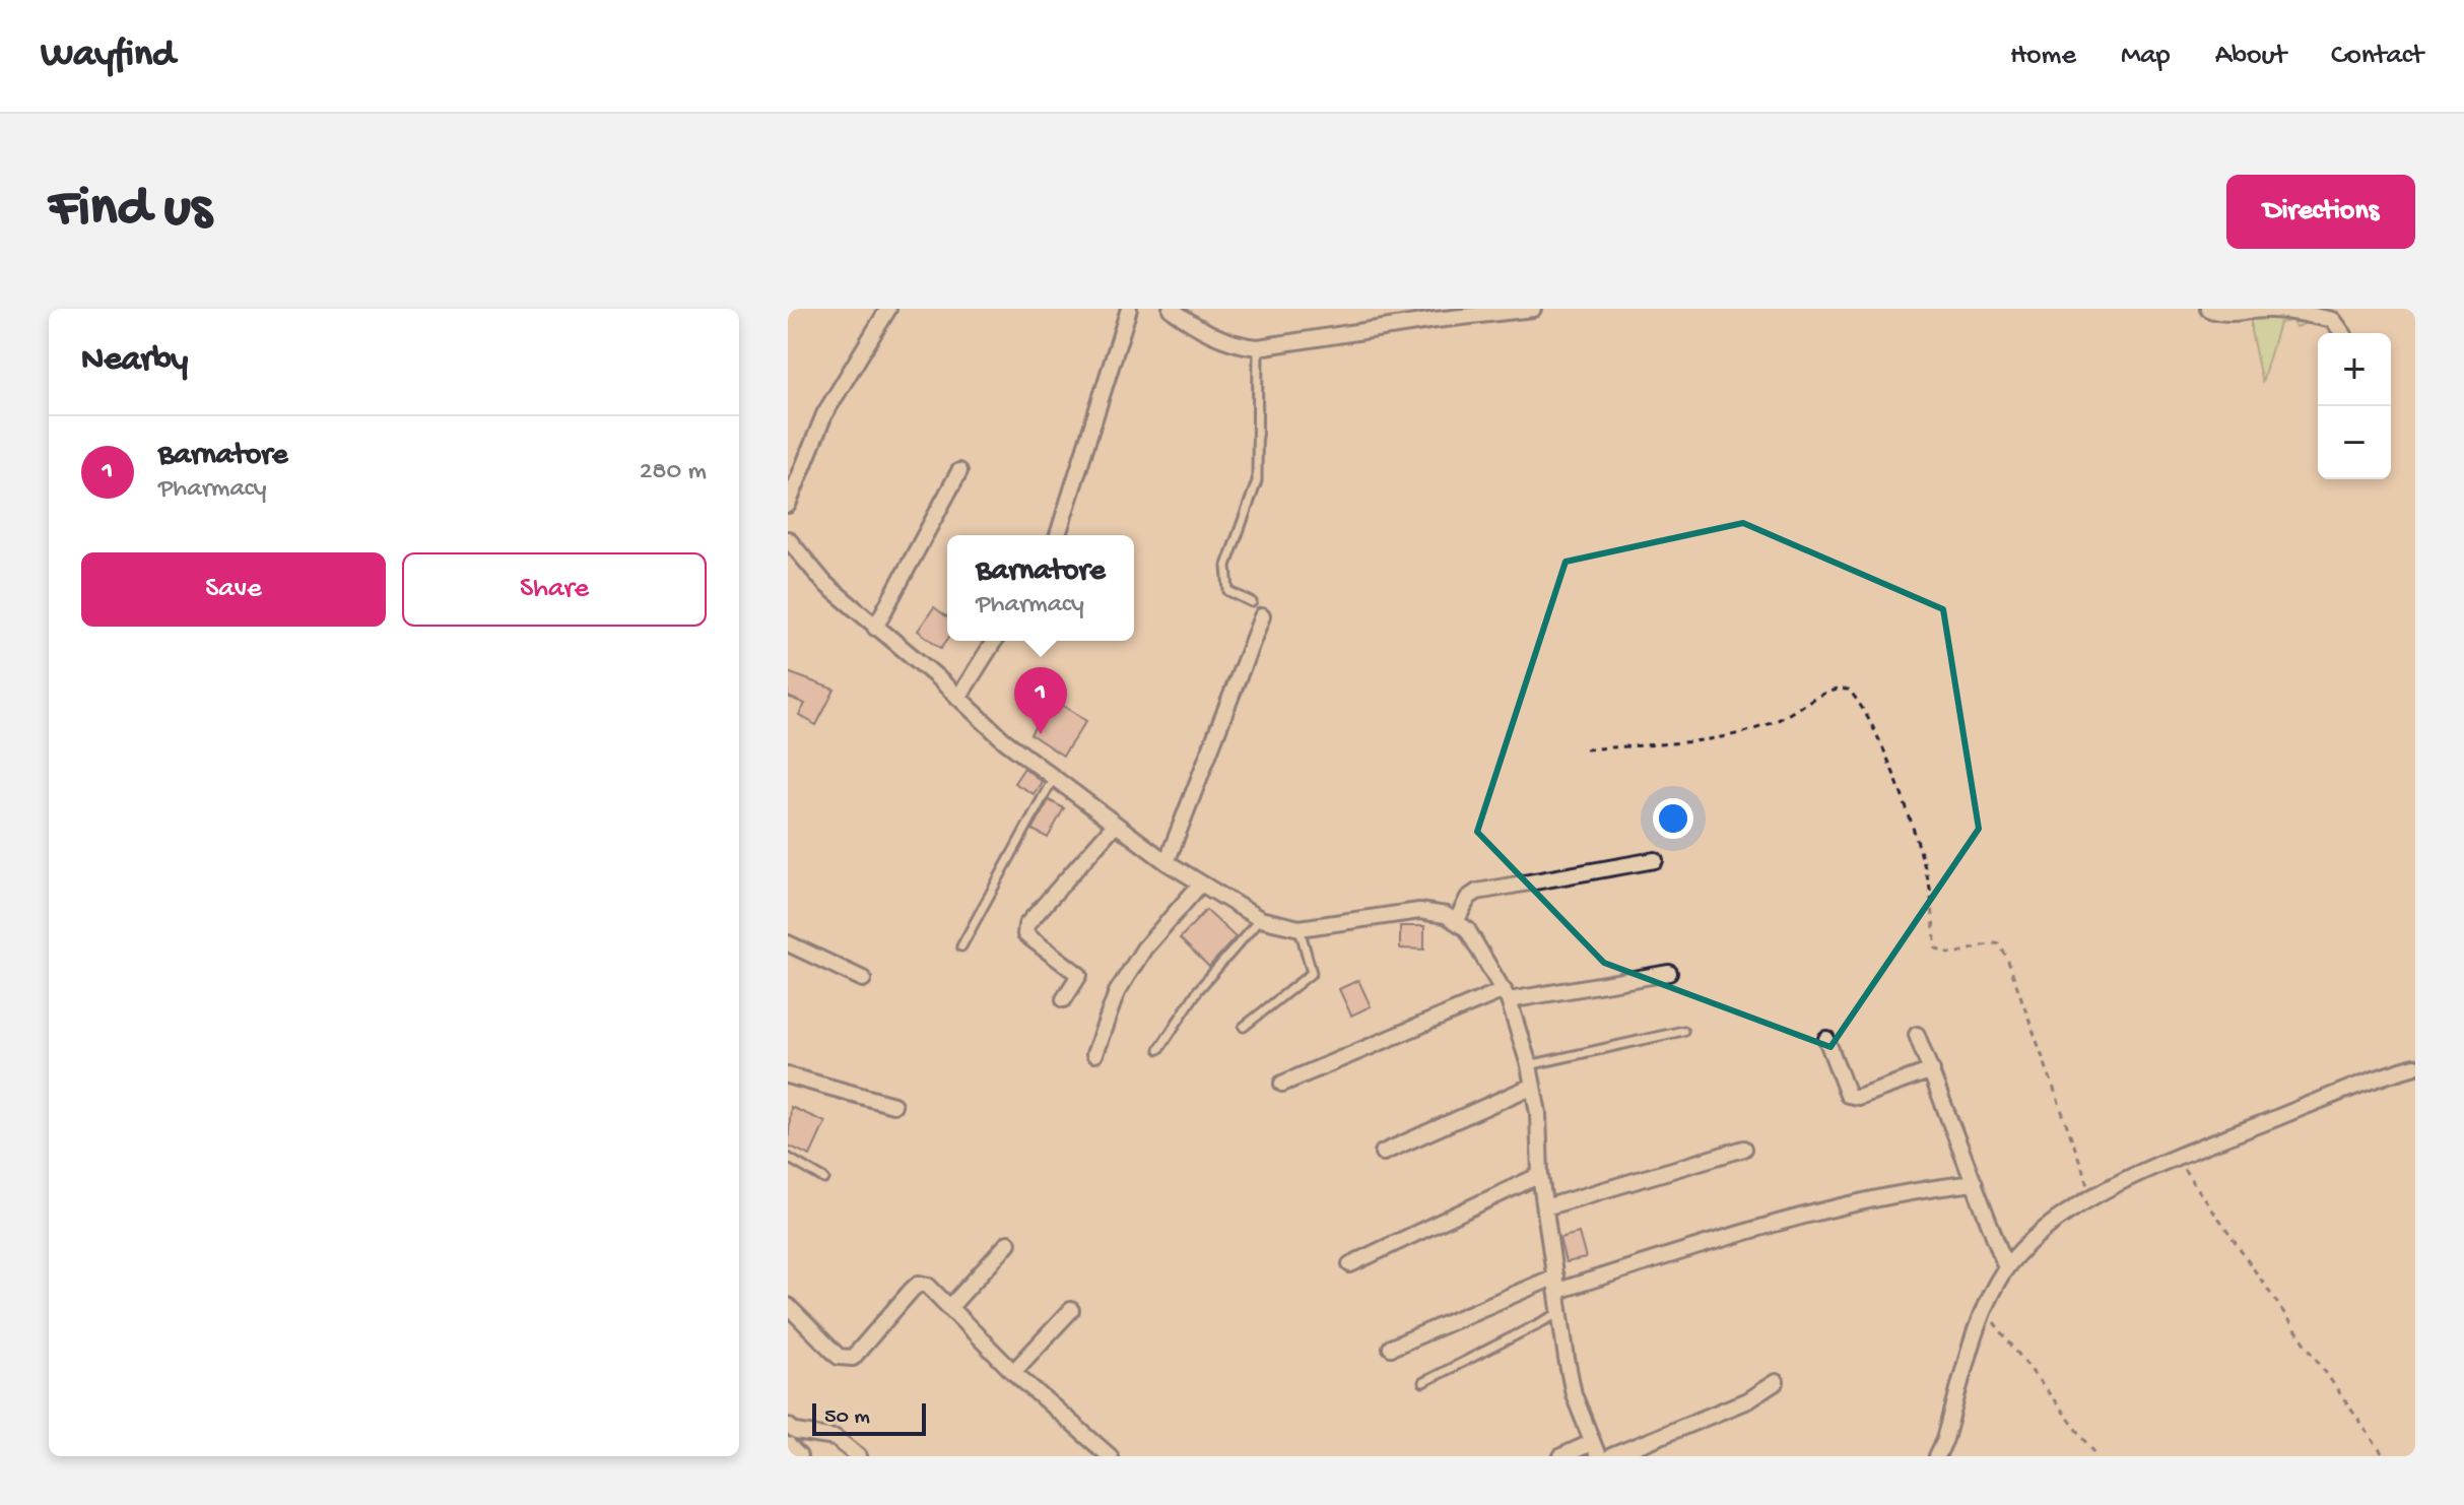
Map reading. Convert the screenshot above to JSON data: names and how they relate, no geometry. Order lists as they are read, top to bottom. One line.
{"scale_bar":"50 m","page":{"header":"Wayfind","nav":["Home","Map","About","Contact"],"buttons":["Directions",["Save","Share"]],"title":"Find us","heading":"Nearby","map_buttons":["+","−"],"list":[{"mark":"1","name":"Barnatore","note":"Pharmacy","value":"280 m"}],"popup":["Barnatore","Pharmacy"],"pins":"1","scale":"50 m"}}
